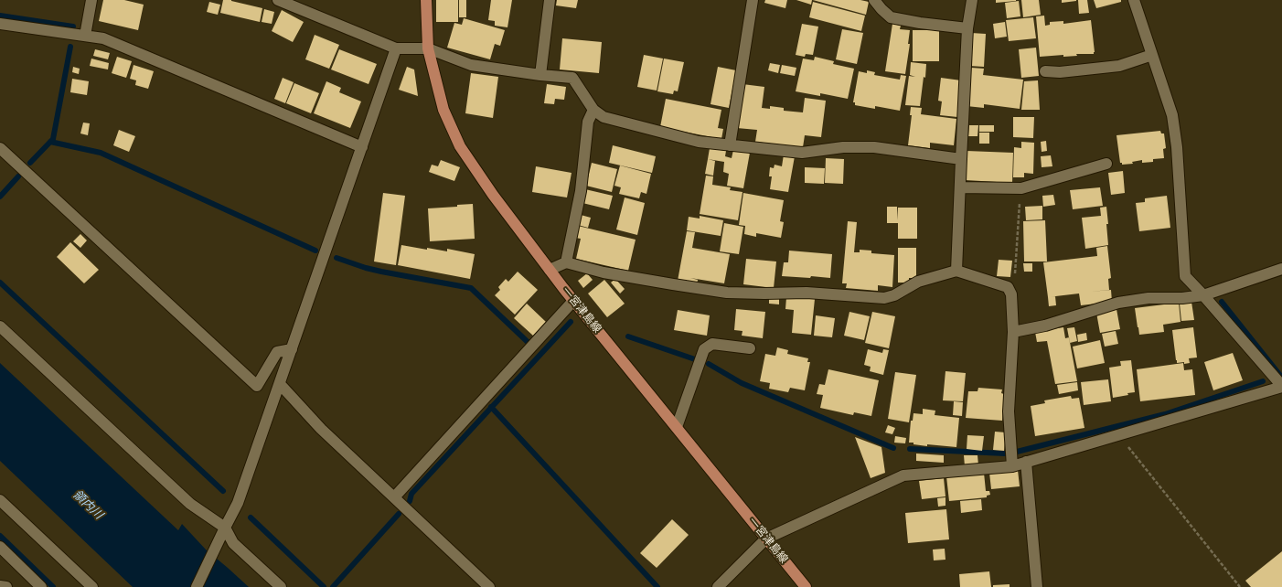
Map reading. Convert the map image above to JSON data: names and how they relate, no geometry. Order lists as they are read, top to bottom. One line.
{"streets":{"main road":["一宮津島線"]},"water":["領内川"]}
